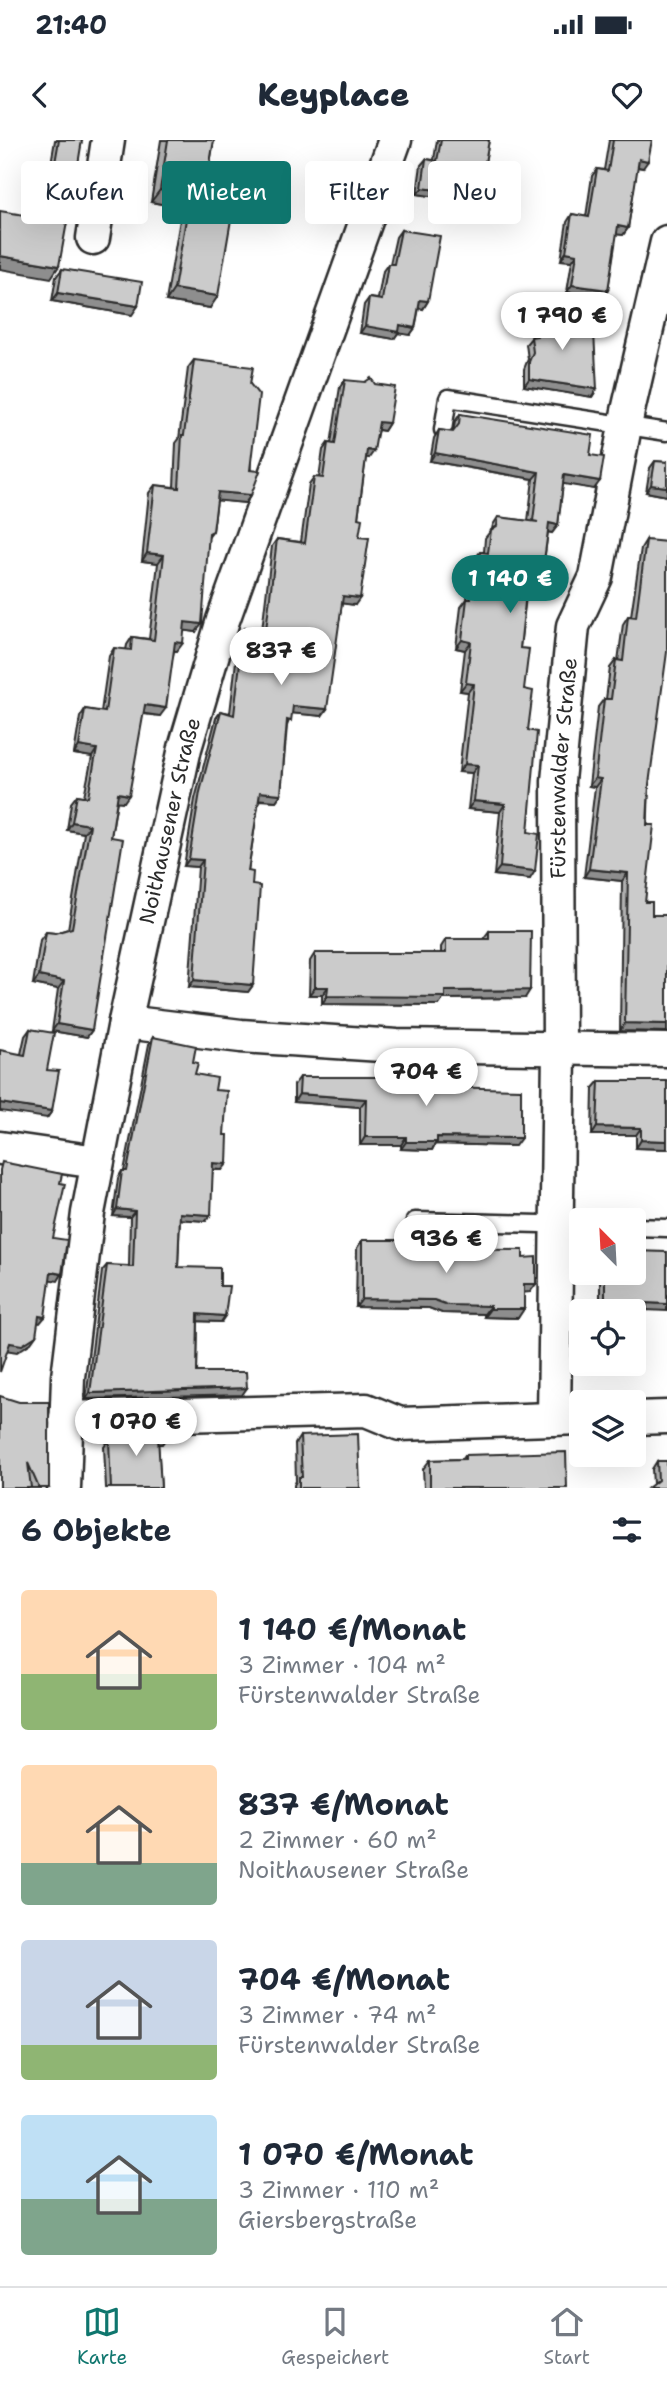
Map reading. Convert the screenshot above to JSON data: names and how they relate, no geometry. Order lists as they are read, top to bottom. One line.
{"streets":{"street":["Fürstenwalder Straße","Noithausener Straße"]},"north":"top left","page":{"status":"21:40","header":"Keyplace","chip":["Kaufen","Mieten","Filter","Neu"],"price":["1 790 €","1 140 €","837 €","704 €","936 €","1 070 €"],"heading":"6 Objekte","list":[{"name":"1 140 €/Monat","note":"3 Zimmer · 104 m² · Fürstenwalder Straße"},{"name":"837 €/Monat","note":"2 Zimmer · 60 m² · Noithausener Straße"},{"name":"704 €/Monat","note":"3 Zimmer · 74 m² · Fürstenwalder Straße"},{"name":"1 070 €/Monat","note":"3 Zimmer · 110 m² · Giersbergstraße"}],"tabs":["Karte","Gespeichert","Start"]}}
